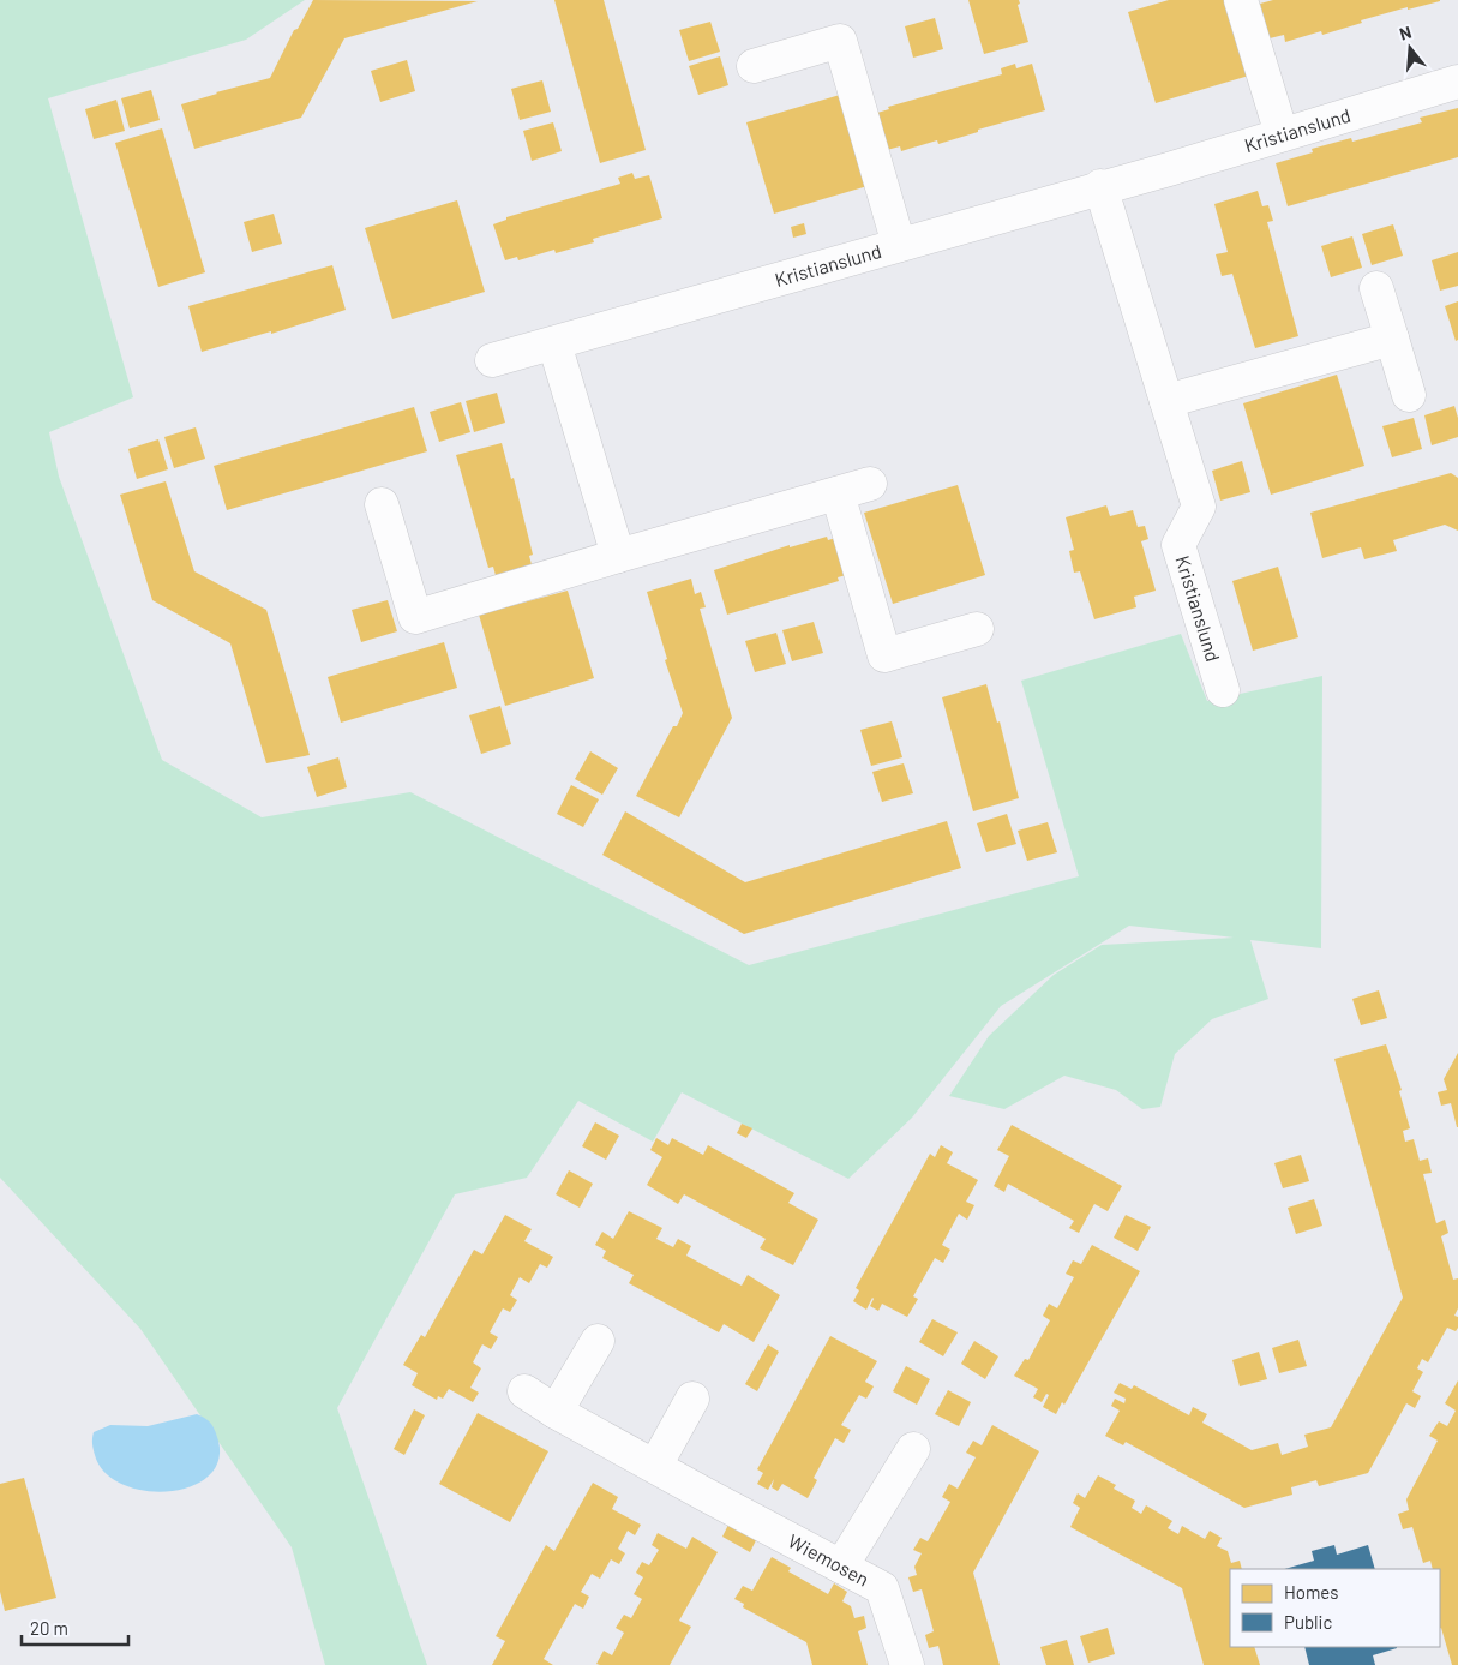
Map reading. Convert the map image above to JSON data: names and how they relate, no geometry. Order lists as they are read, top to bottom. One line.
{"streets":{"street":["Kristianslund","Wiemosen"]},"legend":["Homes","Public"],"scale_bar":"20 m","north":"top"}
